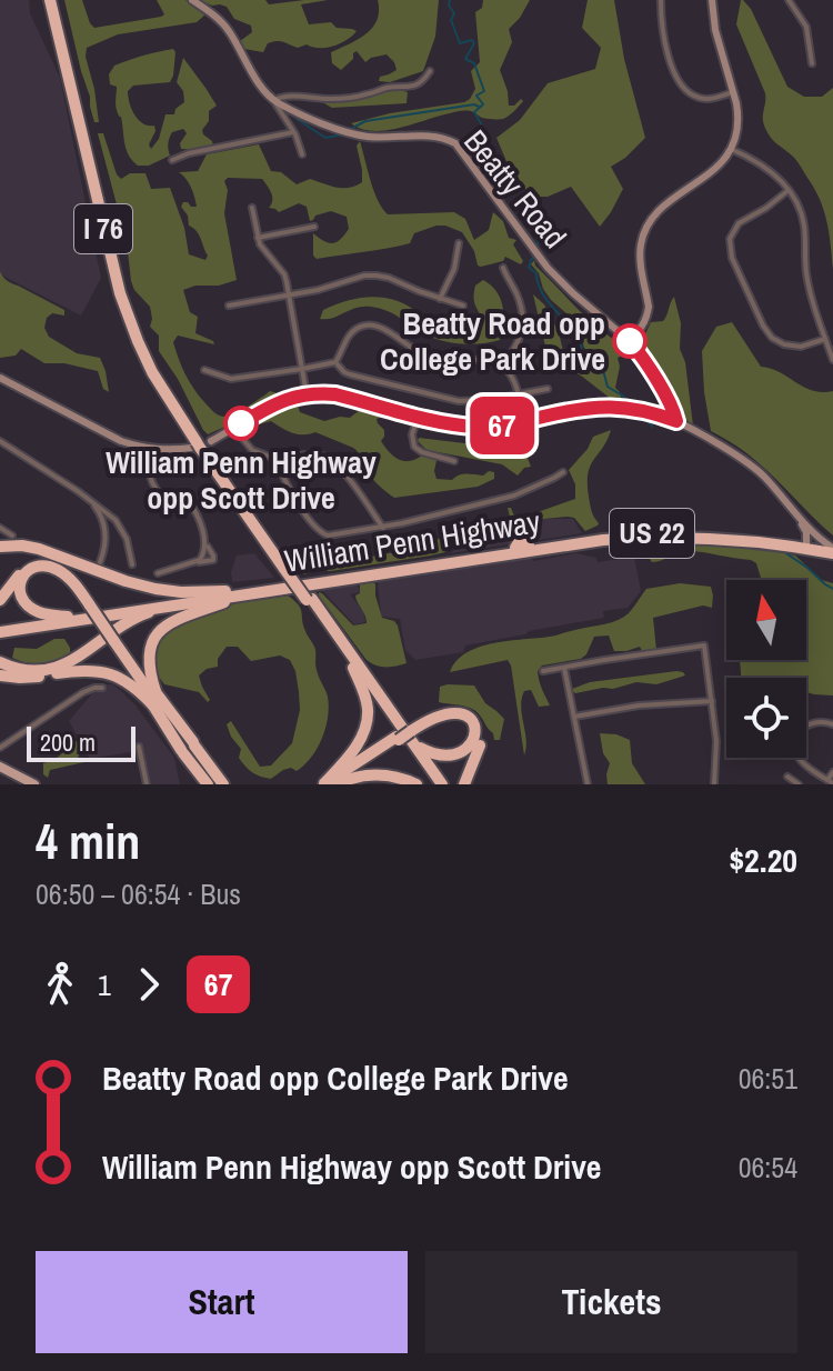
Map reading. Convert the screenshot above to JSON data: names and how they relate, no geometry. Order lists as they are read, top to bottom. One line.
{"streets":{"highway":["I 76","US 22","William Penn Highway"],"street":["Beatty Road"]},"crossings":[["US 22","William Penn Highway"]],"places":["Beatty Road opp College Park Drive","William Penn Highway opp Scott Drive"],"lines":["bus line 67"],"scale_bar":"200 m","north":"top","page":{"on_map":"67","scale":"200 m","heading":["4 min","06:50 – 06:54 · Bus","$2.20"],"legs":["1","67"],"list":[{"name":"Beatty Road opp College Park Drive","value":"06:51"},{"name":"William Penn Highway opp Scott Drive","value":"06:54"}],"buttons":["Start","Tickets"]}}
